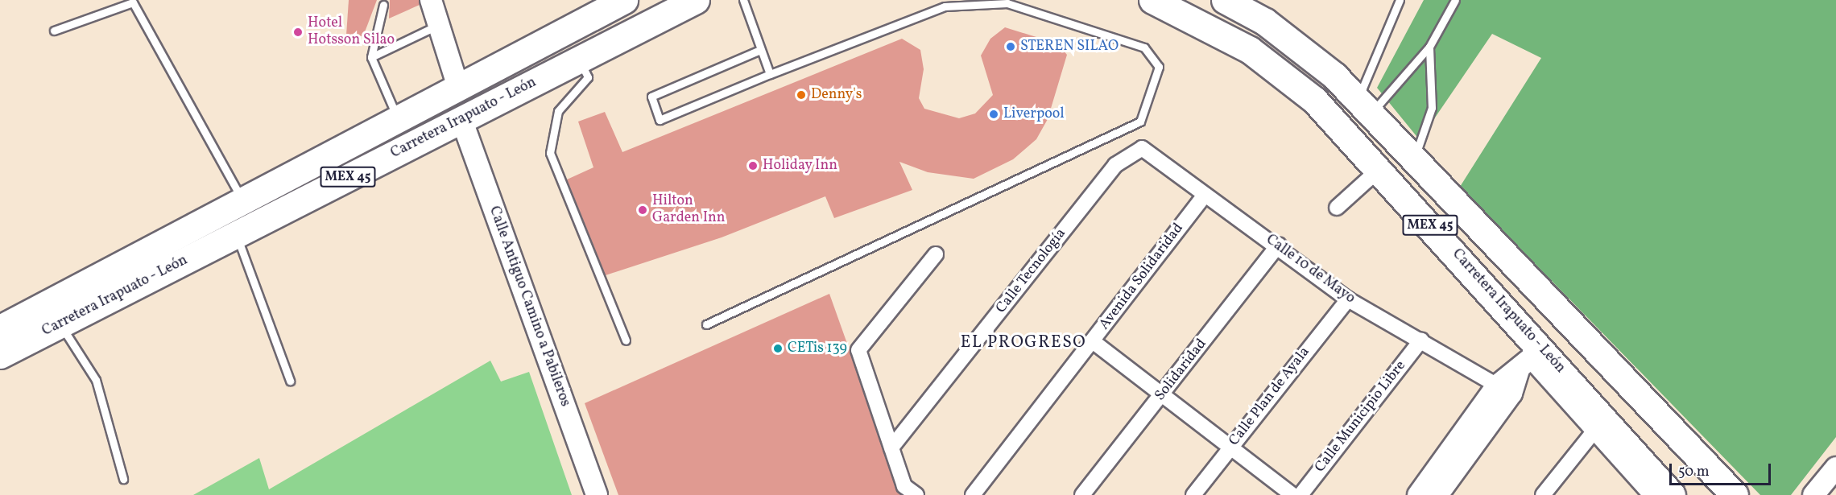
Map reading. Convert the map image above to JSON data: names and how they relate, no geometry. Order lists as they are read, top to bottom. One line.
{"streets":{"highway":["Carretera Irapuato - León","MEX 45"],"street":["Calle 10 de Mayo","Calle Tecnología","Avenida Solidaridad","Calle Antiguo Camino a Pabileros","Solidaridad","Calle Plan de Ayala","Calle Municipio Libre"]},"crossings":[["Carretera Irapuato - León","Calle Antiguo Camino a Pabileros"],["Calle 10 de Mayo","Calle Tecnología"],["Calle 10 de Mayo","Avenida Solidaridad"],["Calle 10 de Mayo","Solidaridad"],["Calle 10 de Mayo","Calle Plan de Ayala"],["Calle 10 de Mayo","Calle Municipio Libre"]],"districts":["EL PROGRESO"],"places":["Hotel Hotsson Silao","STEREN SILAO","Denny's","Liverpool","Holiday Inn","Hilton Garden Inn","CETis 139"],"scale_bar":"50 m"}
